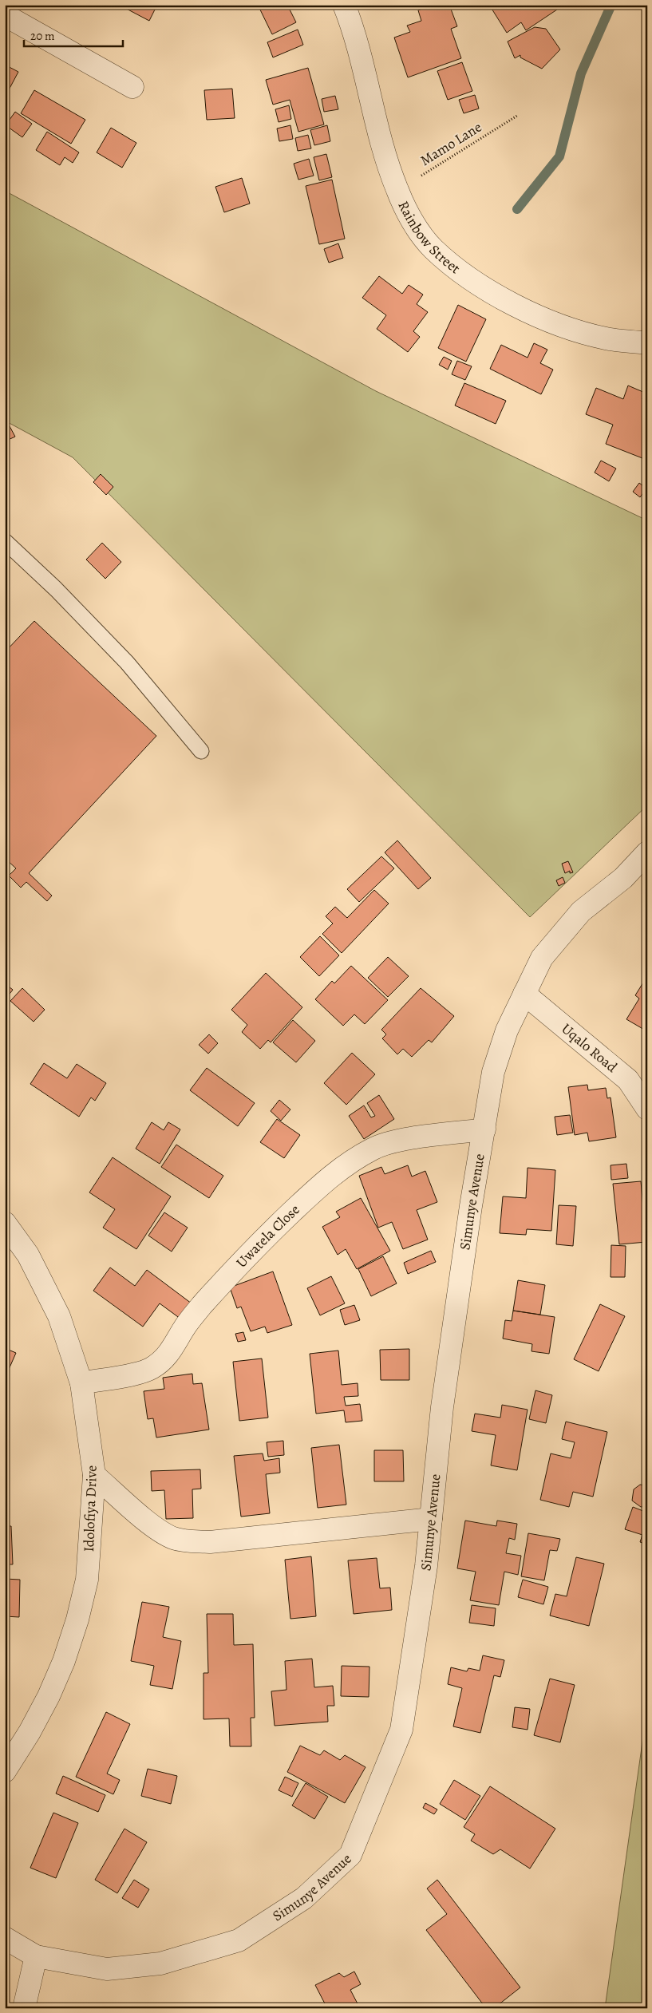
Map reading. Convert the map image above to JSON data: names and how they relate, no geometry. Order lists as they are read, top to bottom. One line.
{"streets":{"street":["Rainbow Street","Uqalo Road","Simunye Avenue","Uwatela Close","Idolofiya Drive"],"path":["Mamo Lane"]},"crossings":[["Mamo Lane","Rainbow Street"],["Uqalo Road","Simunye Avenue"],["Simunye Avenue","Uwatela Close"],["Uwatela Close","Idolofiya Drive"]],"scale_bar":"20 m"}
